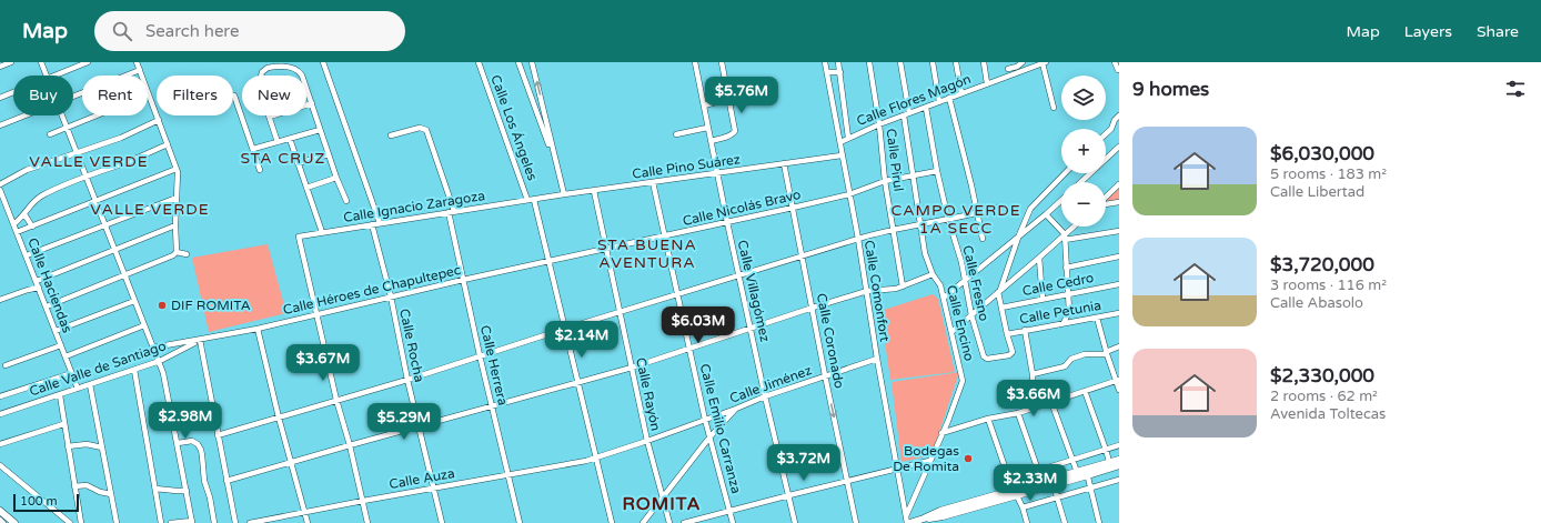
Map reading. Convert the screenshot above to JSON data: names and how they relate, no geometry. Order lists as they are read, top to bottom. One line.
{"streets":{"street":["Calle Flores Magón","Calle Los Ángeles","Calle Pirul","Calle Pino Suárez","Calle Ignacio Zaragoza","Calle Nicolás Bravo","Calle Fresno","Calle Cedro","Calle Haciendas","Calle Héroes de Chapultepec","Calle Villagómez","Calle Comonfort","Calle Petunia","Calle Encino","Calle Coronado","Calle Rocha","Calle Herrera","Calle Valle de Santiago","Calle Jiménez","Calle Rayón","Calle Emilio Carranza","Calle Auza"]},"crossings":[["Calle Flores Magón","Calle Pirul"],["Calle Flores Magón","Calle Fresno"],["Calle Flores Magón","Calle Comonfort"],["Calle Flores Magón","Calle Encino"],["Calle Los Ángeles","Calle Pino Suárez"],["Calle Los Ángeles","Calle Ignacio Zaragoza"],["Calle Los Ángeles","Calle Nicolás Bravo"],["Calle Los Ángeles","Calle Héroes de Chapultepec"],["Calle Los Ángeles","Calle Jiménez"],["Calle Los Ángeles","Calle Auza"],["Calle Pirul","Calle Nicolás Bravo"],["Calle Pino Suárez","Calle Ignacio Zaragoza"],["Calle Pino Suárez","Calle Villagómez"],["Calle Pino Suárez","Calle Comonfort"],["Calle Pino Suárez","Calle Coronado"],["Calle Pino Suárez","Calle Rayón"],["Calle Pino Suárez","Calle Emilio Carranza"],["Calle Ignacio Zaragoza","Calle Héroes de Chapultepec"],["Calle Ignacio Zaragoza","Calle Rocha"],["Calle Ignacio Zaragoza","Calle Herrera"],["Calle Nicolás Bravo","Calle Fresno"],["Calle Nicolás Bravo","Calle Héroes de Chapultepec"],["Calle Nicolás Bravo","Calle Villagómez"],["Calle Nicolás Bravo","Calle Comonfort"],["Calle Nicolás Bravo","Calle Encino"],["Calle Nicolás Bravo","Calle Coronado"],["Calle Nicolás Bravo","Calle Rayón"],["Calle Nicolás Bravo","Calle Emilio Carranza"],["Calle Fresno","Calle Petunia"],["Calle Haciendas","Calle Valle de Santiago"],["Calle Héroes de Chapultepec","Calle Rocha"],["Calle Héroes de Chapultepec","Calle Herrera"],["Calle Héroes de Chapultepec","Calle Valle de Santiago"],["Calle Villagómez","Calle Jiménez"],["Calle Comonfort","Calle Jiménez"],["Calle Coronado","Calle Jiménez"],["Calle Rocha","Calle Auza"],["Calle Herrera","Calle Auza"],["Calle Jiménez","Calle Rayón"],["Calle Jiménez","Calle Emilio Carranza"],["Calle Jiménez","Calle Auza"]],"districts":["STA CRUZ","VALLE VERDE","VALLE VERDE","CAMPO VERDE 1A SECC","STA BUENA AVENTURA","ROMITA"],"places":["DIF ROMITA","Bodegas De Romita"],"scale_bar":"100 m","page":{"header":"Map","search":"Search here","nav":["Map","Layers","Share"],"heading":"9 homes","map_buttons":["+","−"],"chip":["Buy","Rent","Filters","New"],"price":["$5.76M","$6.03M","$2.14M","$3.67M","$3.66M","$2.98M","$5.29M","$3.72M","$2.33M"],"list":[{"name":"$6,030,000","note":"5 rooms · 183 m² · Calle Libertad"},{"name":"$3,720,000","note":"3 rooms · 116 m² · Calle Abasolo"},{"name":"$2,330,000","note":"2 rooms · 62 m² · Avenida Toltecas"}],"scale":"100 m"}}
